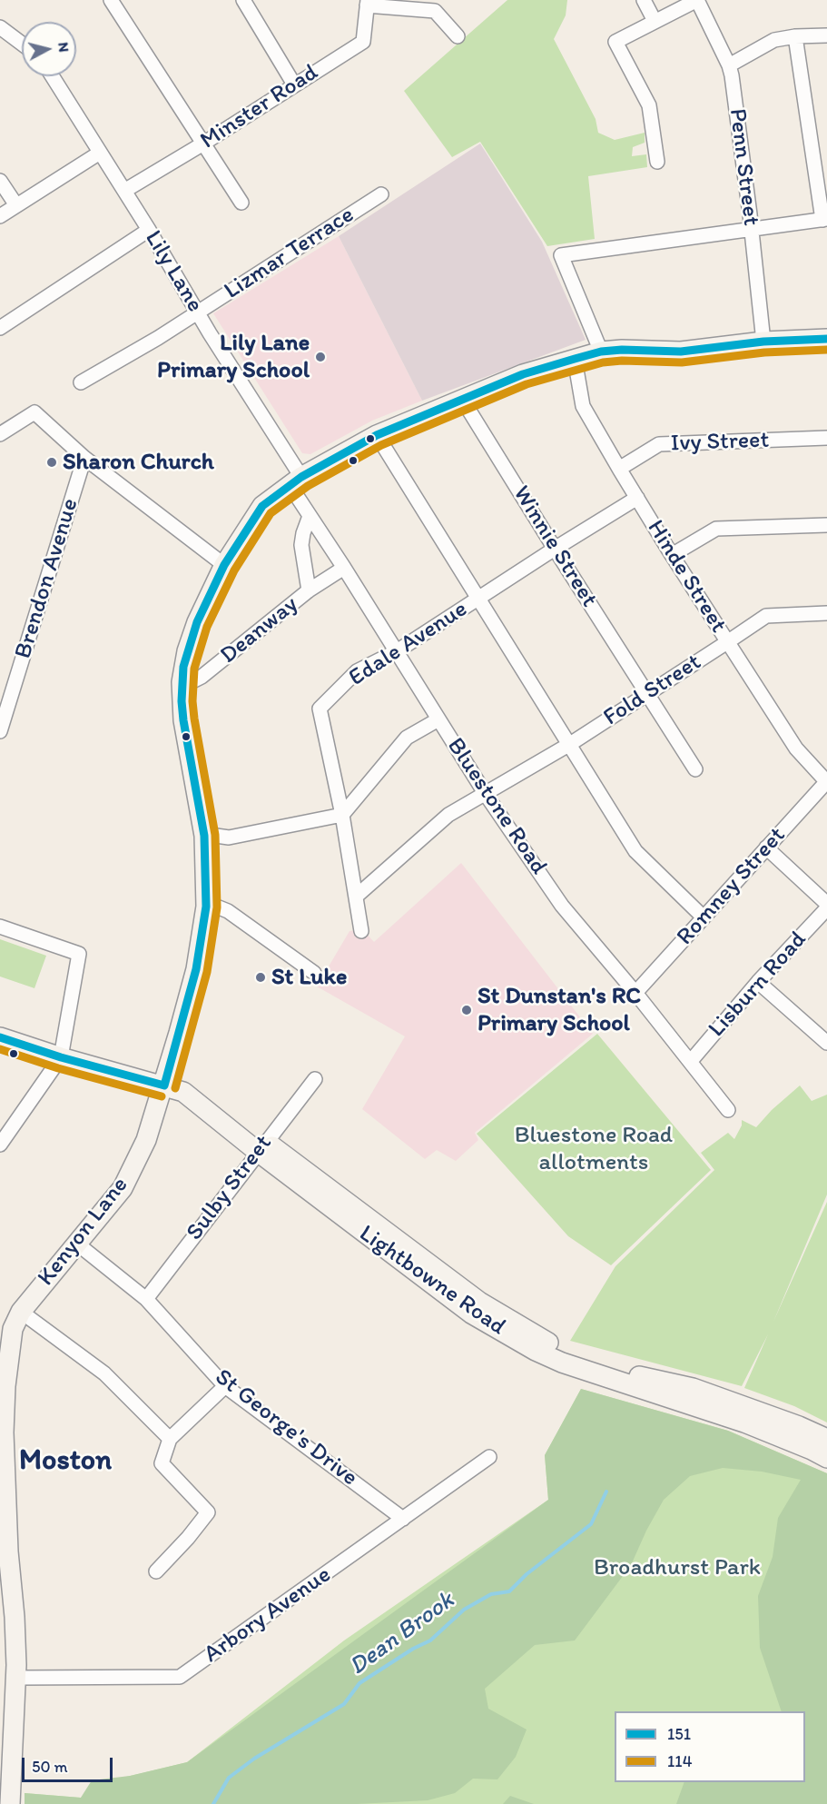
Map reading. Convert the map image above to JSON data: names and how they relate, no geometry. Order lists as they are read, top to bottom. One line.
{"streets":{"street":["Minster Road","Penn Street","Lizmar Terrace","Lily Lane","Ivy Street","Winnie Street","Hinde Street","Brendon Avenue","Deanway","Edale Avenue","Fold Street","Bluestone Road","Romney Street","Lisburn Road","Sulby Street","Kenyon Lane","Lightbowne Road","St George's Drive","Arbory Avenue"]},"crossings":[["Minster Road","Lily Lane"],["Penn Street","Kenyon Lane"],["Lizmar Terrace","Lily Lane"],["Lily Lane","Bluestone Road"],["Lily Lane","Kenyon Lane"],["Ivy Street","Hinde Street"],["Winnie Street","Edale Avenue"],["Winnie Street","Fold Street"],["Winnie Street","Kenyon Lane"],["Hinde Street","Edale Avenue"],["Hinde Street","Fold Street"],["Hinde Street","Romney Street"],["Hinde Street","Kenyon Lane"],["Deanway","Bluestone Road"],["Deanway","Kenyon Lane"],["Edale Avenue","Fold Street"],["Edale Avenue","Bluestone Road"],["Fold Street","Bluestone Road"],["Bluestone Road","Romney Street"],["Bluestone Road","Lisburn Road"],["Bluestone Road","Kenyon Lane"],["Sulby Street","Lightbowne Road"],["Sulby Street","St George's Drive"],["Kenyon Lane","Lightbowne Road"],["Kenyon Lane","St George's Drive"],["Kenyon Lane","Arbory Avenue"],["St George's Drive","Arbory Avenue"]],"districts":["Moston"],"water":["Dean Brook"],"parks":["Bluestone Road allotments","Broadhurst Park"],"places":["Lily Lane Primary School","Sharon Church","St Luke","St Dunstan's RC Primary School"],"lines":["transit line 151","transit line 114"],"legend":["151","114"],"scale_bar":"50 m","north":"right"}
